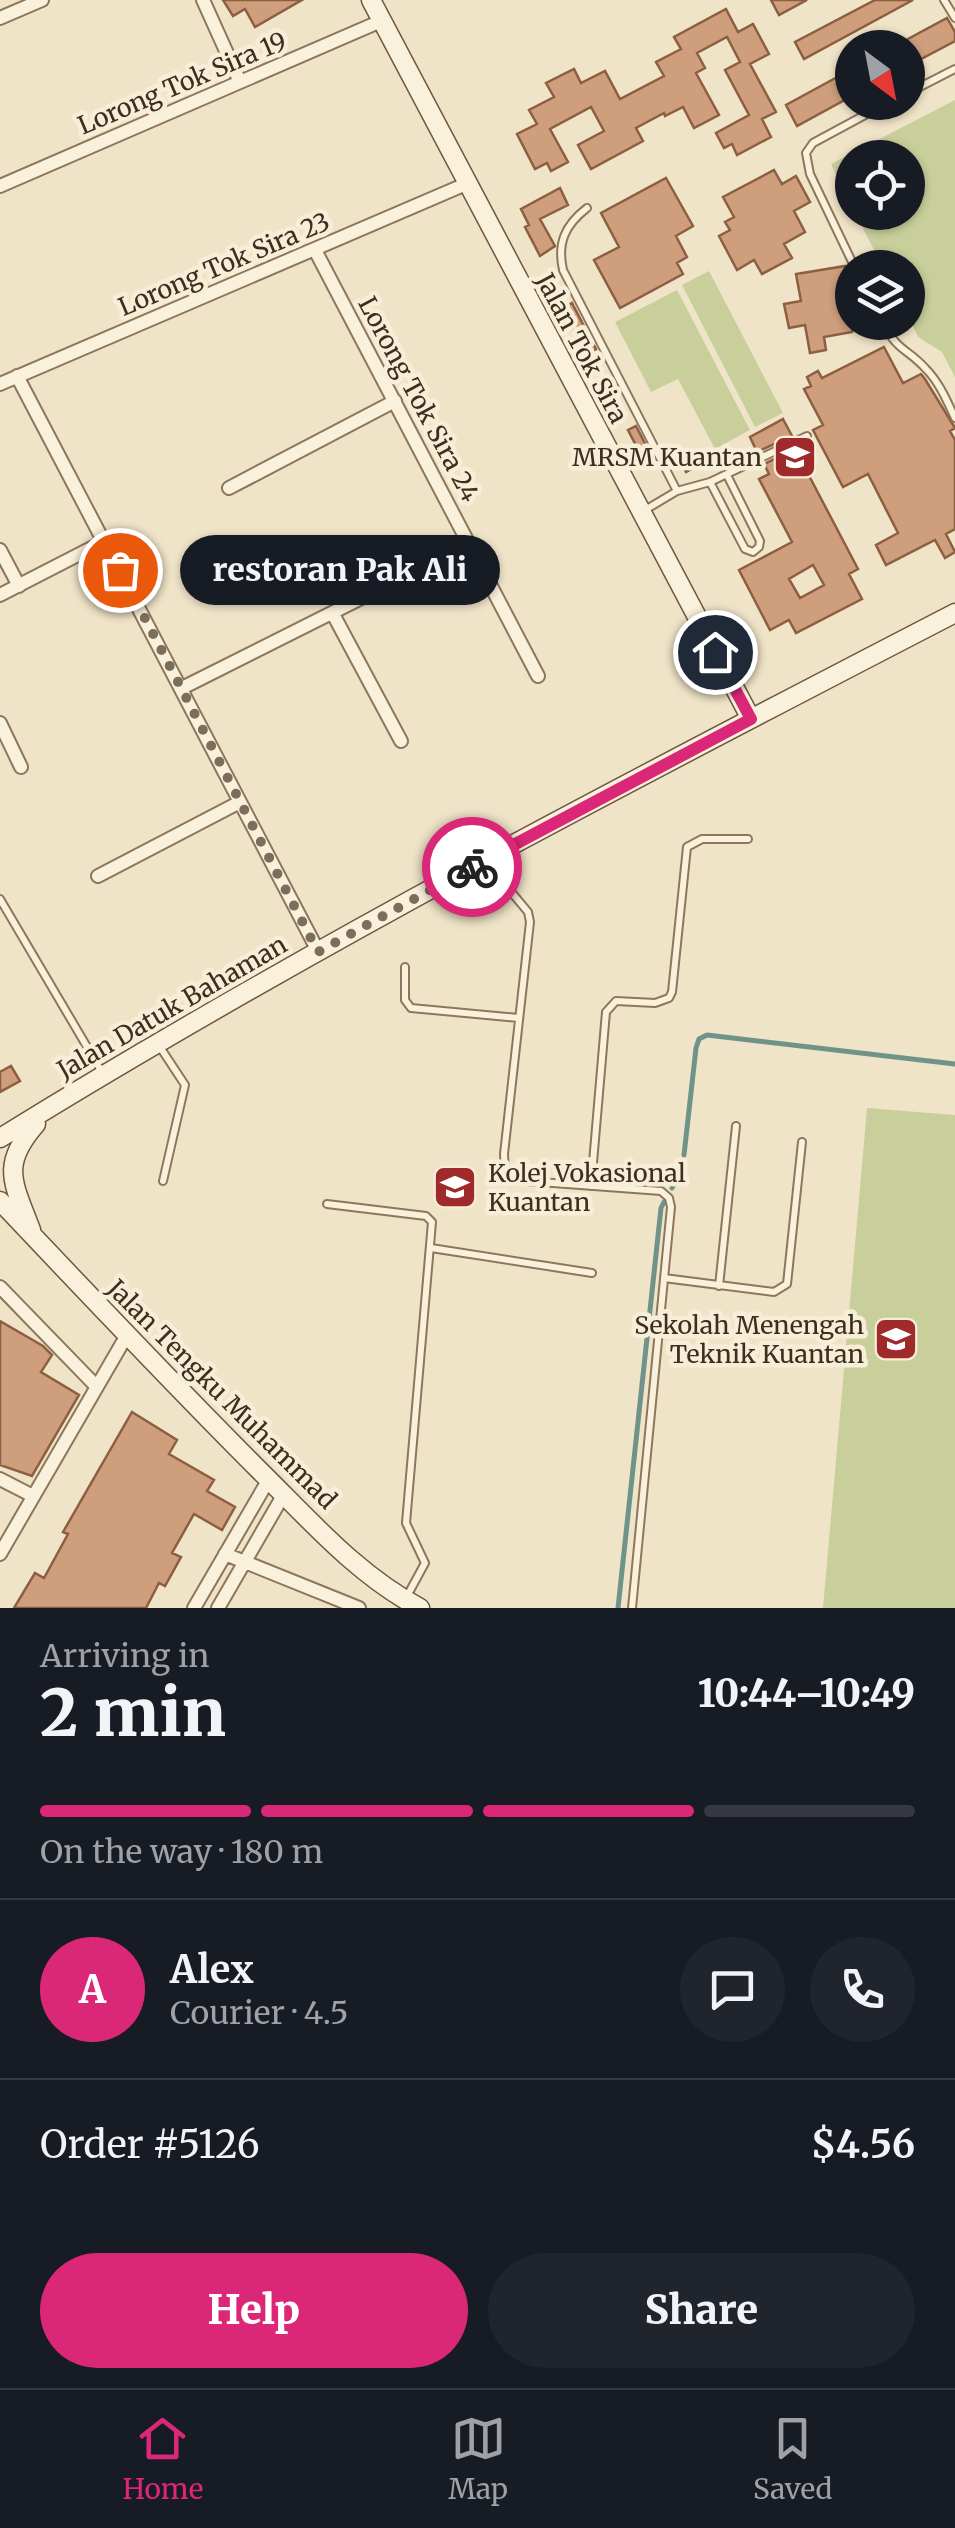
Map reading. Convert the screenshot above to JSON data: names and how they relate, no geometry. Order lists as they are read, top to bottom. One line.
{"streets":{"street":["Lorong Tok Sira 19","Lorong Tok Sira 23","Jalan Tok Sira","Lorong Tok Sira 24","Jalan Datuk Bahaman","Jalan Tengku Muhammad"]},"crossings":[["Lorong Tok Sira 19","Jalan Tok Sira"],["Lorong Tok Sira 23","Jalan Tok Sira"],["Lorong Tok Sira 23","Lorong Tok Sira 24"],["Jalan Tok Sira","Jalan Datuk Bahaman"]],"places":{"school or university":["MRSM Kuantan","Kolej Vokasional Kuantan","Sekolah Menengah Teknik Kuantan"],"other":["restoran Pak Ali"]},"north":"bottom right","page":{"bubble":"restoran Pak Ali","heading":["2 min","Arriving in","10:44–10:49"],"panel":["Alex","Courier · 4.5","Order #5126","$4.56"],"bar":"On the way · 180 m","round":"A","buttons":["Help","Share"],"tabs":["Home","Map","Saved"]}}
